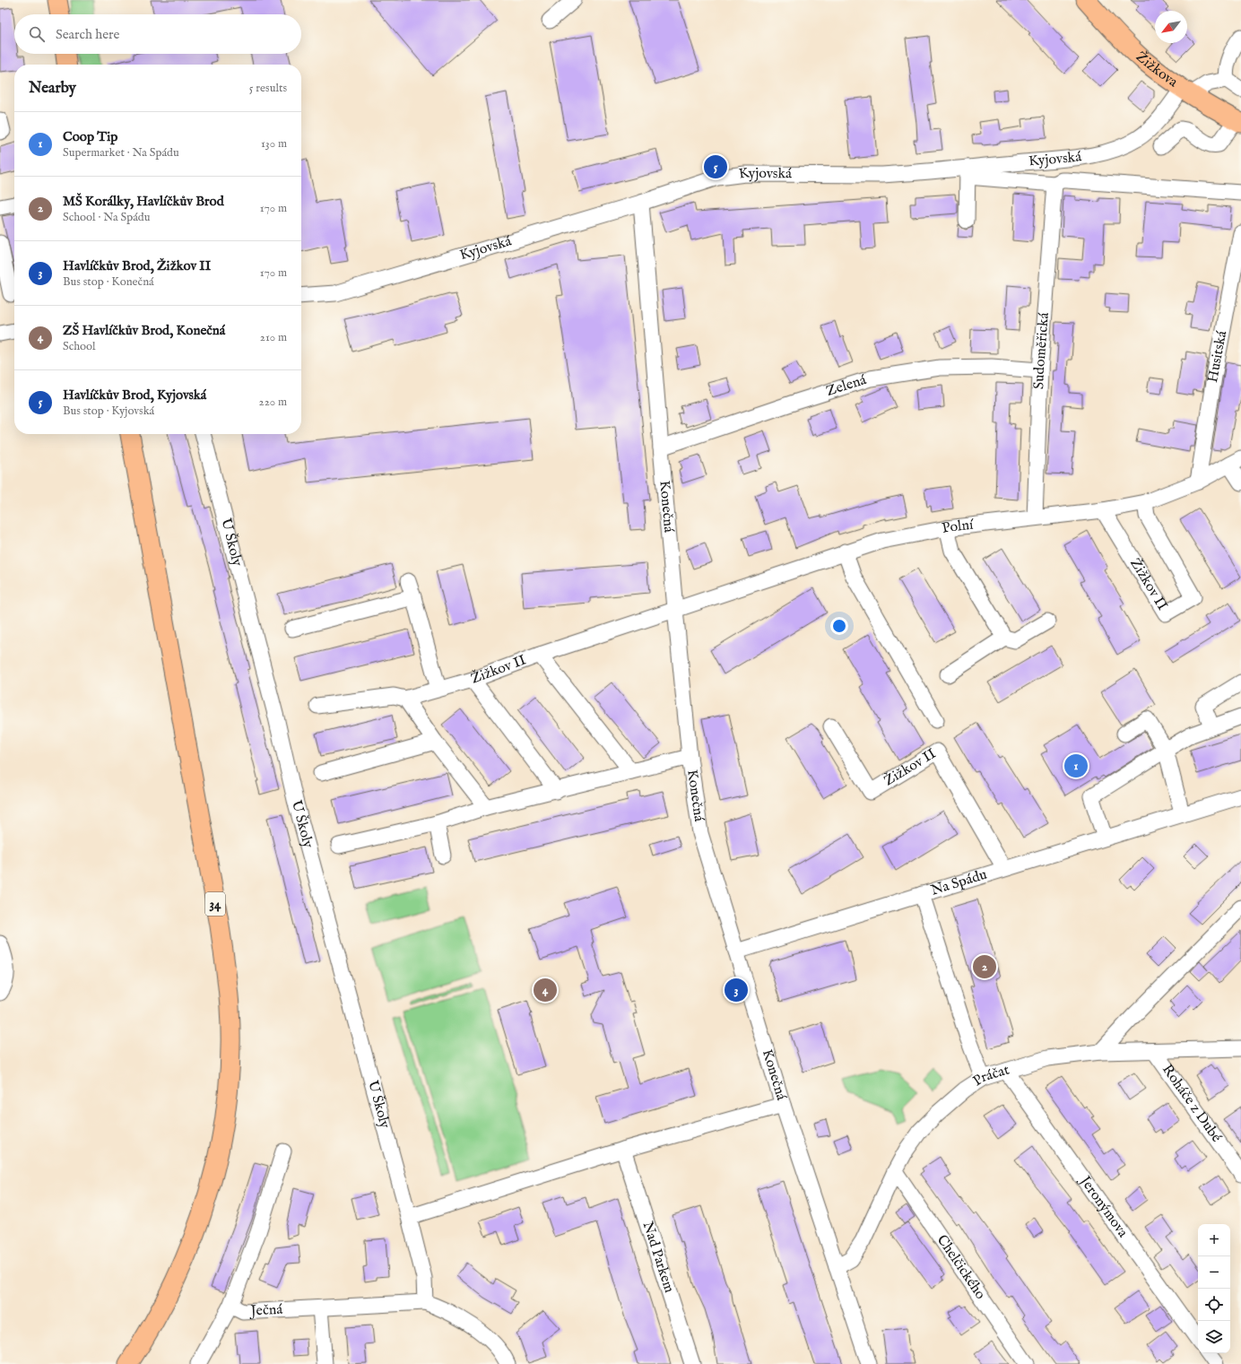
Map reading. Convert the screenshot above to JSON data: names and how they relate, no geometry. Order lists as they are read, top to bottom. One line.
{"streets":{"main road":["Žižkova","34"],"street":["Kyjovská","Sudoměřická","Husitská","Zelená","Konečná","Polní","U Školy","Žižkov II","Na Spádu","Práčat","Roháče z Dubé","Jeronýmova","Nad Parkem","Chelčického","Ječná"]},"crossings":[["Žižkova","Kyjovská"],["Kyjovská","Sudoměřická"],["Kyjovská","Konečná"],["Sudoměřická","Zelená"],["Sudoměřická","Polní"],["Husitská","Polní"],["Zelená","Konečná"],["Konečná","Polní"],["Konečná","Žižkov II"],["Konečná","Na Spádu"],["Konečná","Práčat"],["Polní","Žižkov II"],["Žižkov II","Na Spádu"],["Práčat","Roháče z Dubé"],["Práčat","Jeronýmova"],["Práčat","Chelčického"]],"north":"bottom left","page":{"search":"Search here","heading":["Nearby","5 results"],"list":[{"mark":"1","name":"Coop Tip","note":"Supermarket · Na Spádu","value":"130 m"},{"mark":"2","name":"MŠ Korálky, Havlíčkův Brod","note":"School · Na Spádu","value":"170 m"},{"mark":"3","name":"Havlíčkův Brod, Žižkov II","note":"Bus stop · Konečná","value":"170 m"},{"mark":"4","name":"ZŠ Havlíčkův Brod, Konečná","note":"School","value":"210 m"},{"mark":"5","name":"Havlíčkův Brod, Kyjovská","note":"Bus stop · Kyjovská","value":"220 m"}],"pins":["5","1","2","3","4"],"map_buttons":["+","−"]}}
